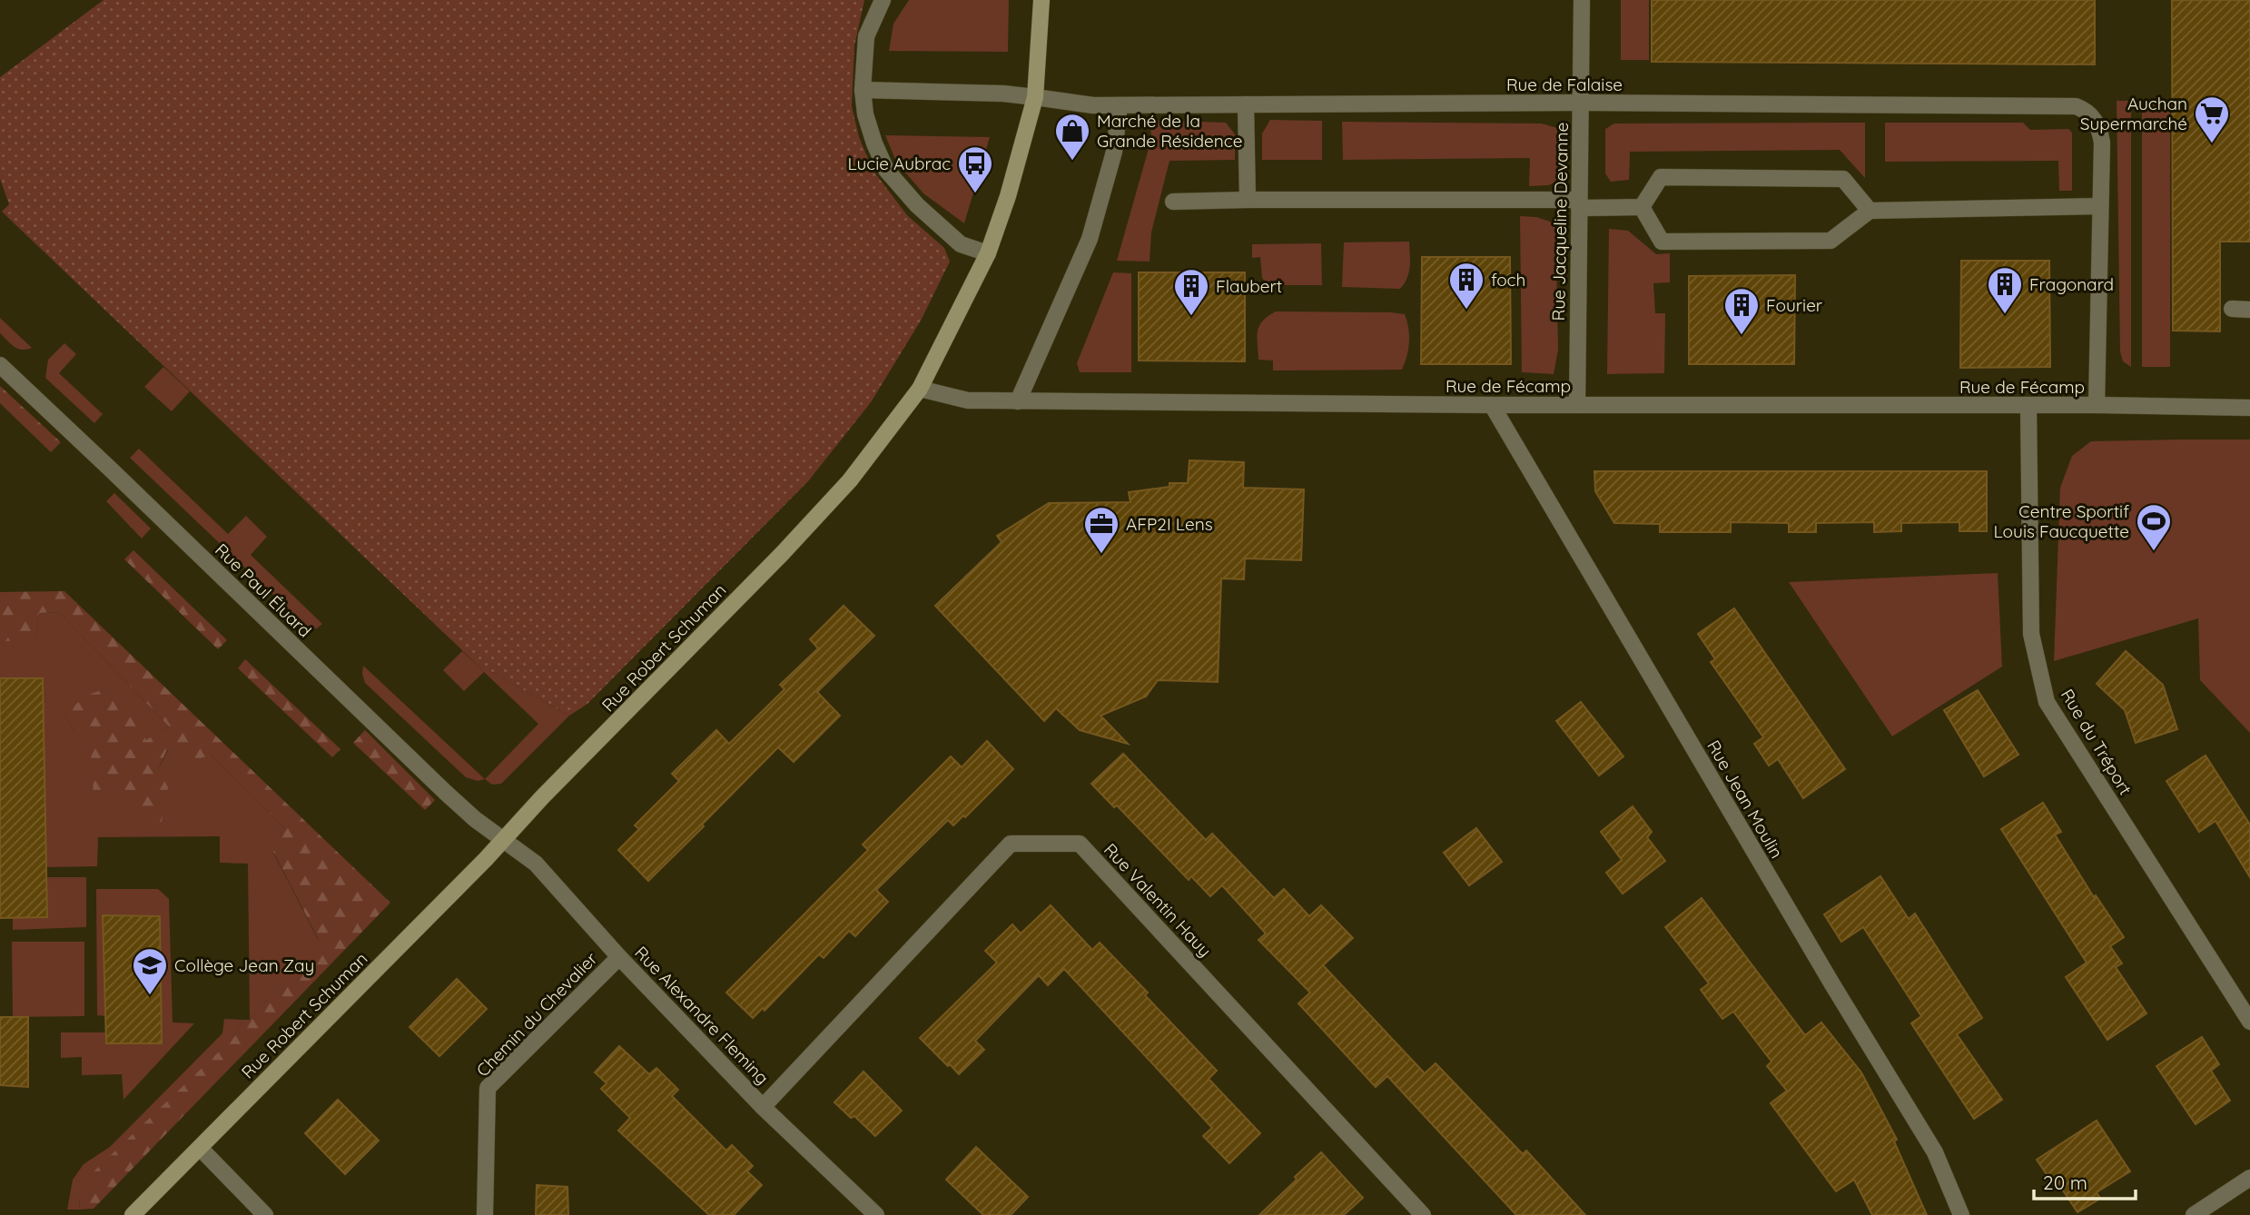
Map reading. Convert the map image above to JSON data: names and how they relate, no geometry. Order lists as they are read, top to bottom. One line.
{"streets":{"street":["Rue de Falaise","Rue Jacqueline Devanne","Rue de Fécamp","Rue Paul Éluard","Rue Robert Schuman","Rue du Tréport","Rue Jean Moulin","Rue Valentin Hauy","Chemin du Chevalier","Rue Alexandre Fleming"]},"crossings":[["Rue de Falaise","Rue Jacqueline Devanne"],["Rue de Falaise","Rue de Fécamp"],["Rue de Falaise","Rue Robert Schuman"],["Rue Jacqueline Devanne","Rue de Fécamp"],["Rue de Fécamp","Rue Robert Schuman"],["Rue de Fécamp","Rue du Tréport"],["Rue de Fécamp","Rue Jean Moulin"],["Rue Paul Éluard","Rue Robert Schuman"],["Rue Paul Éluard","Rue Alexandre Fleming"],["Rue Robert Schuman","Rue Alexandre Fleming"],["Rue Valentin Hauy","Rue Alexandre Fleming"],["Chemin du Chevalier","Rue Alexandre Fleming"]],"places":{"supermarket":["Auchan Supermarché"],"shop":["Marché de la Grande Résidence"],"bus stop":["Lucie Aubrac"],"building":["foch","Fragonard","Flaubert","Fourier"],"sports":["Centre Sportif Louis Faucquette"],"office":["AFP2I Lens"],"school or university":["Collège Jean Zay"]},"scale_bar":"20 m"}
